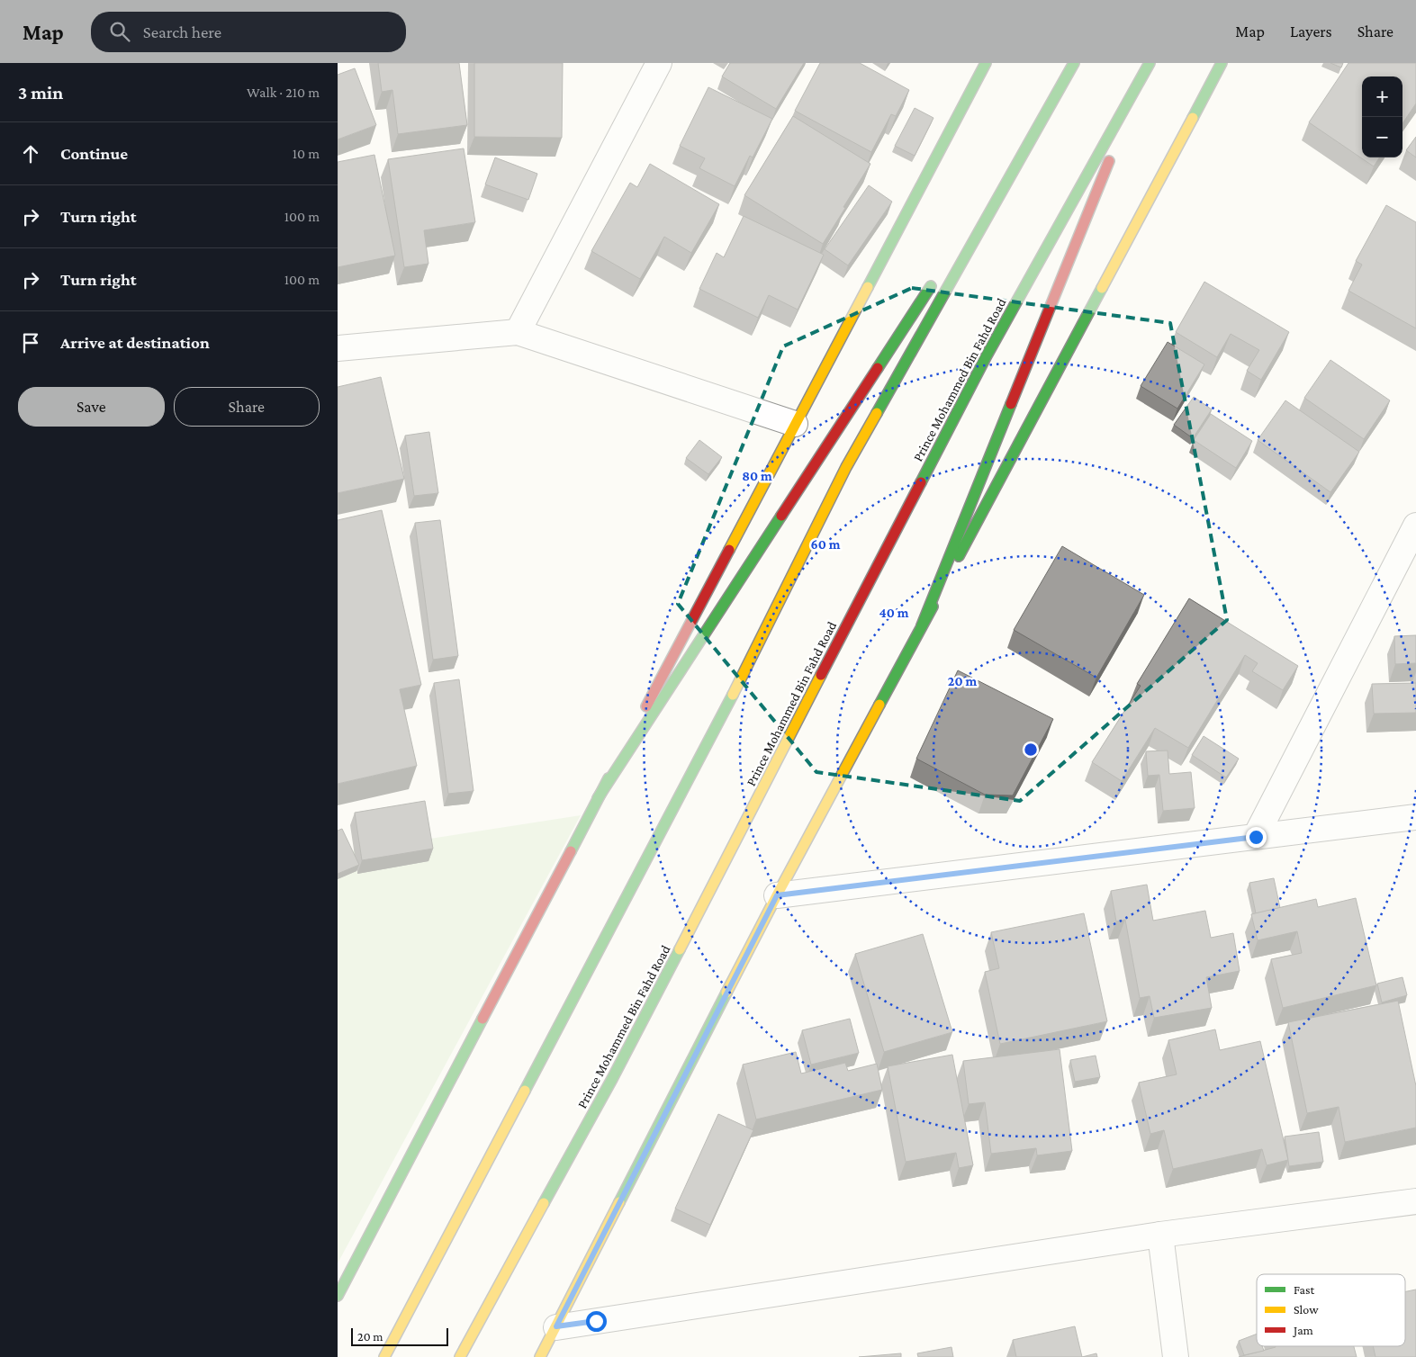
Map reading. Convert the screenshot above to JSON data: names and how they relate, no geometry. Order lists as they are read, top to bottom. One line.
{"streets":{"main road":["Prince Mohammed Bin Fahd Road"]},"legend":["Fast","Slow","Jam"],"scale_bar":"20 m","page":{"header":"Map","search":"Search here","nav":["Map","Layers","Share"],"heading":["3 min","Walk · 210 m"],"map_buttons":["+","−"],"list":[["Continue","10 m"],["Turn right","100 m"],["Turn right","100 m"],"Arrive at destination"],"buttons":["Save","Share"],"scale":"20 m"},"rings":["80 m","60 m","40 m","20 m"]}
